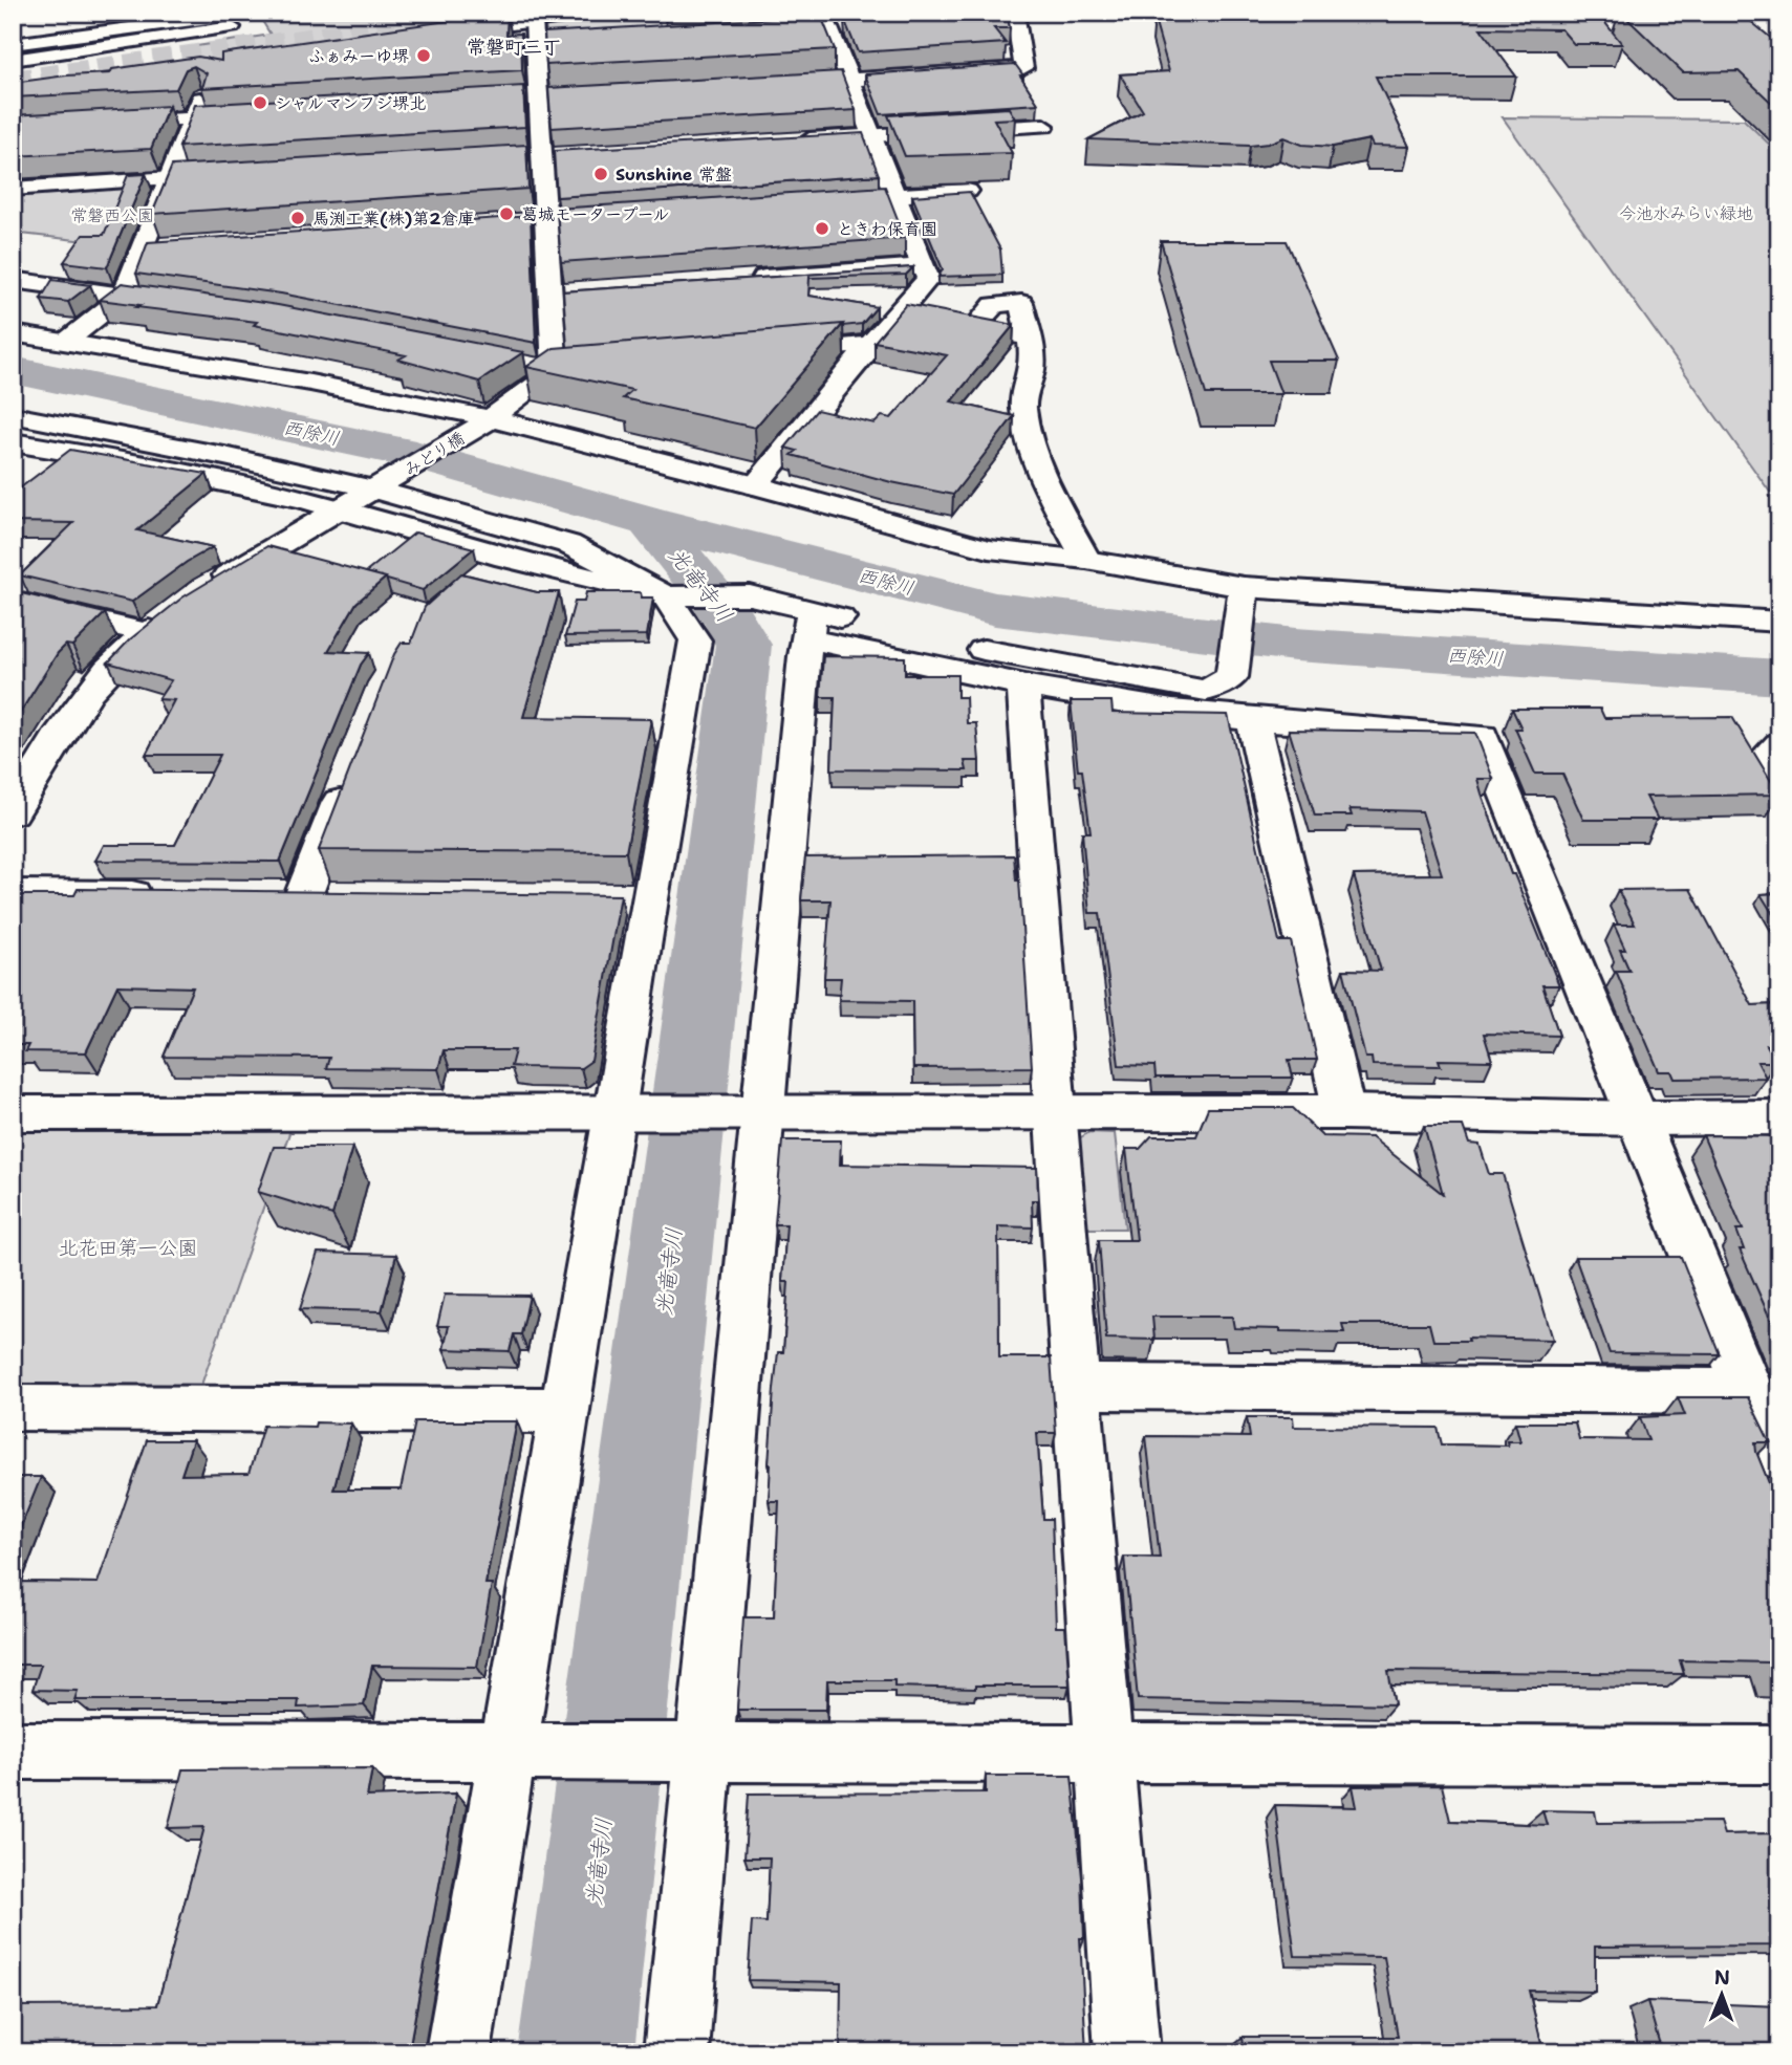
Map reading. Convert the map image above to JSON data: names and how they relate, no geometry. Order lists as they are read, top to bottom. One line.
{"streets":{"main road":["みどり橋"]},"districts":["常磐町三丁"],"water":["西除川","光竜寺川"],"parks":["今池水みらい緑地","常磐西公園","北花田第一公園"],"places":["ふぁみーゆ堺","シャルマンフジ堺北","Sunshine 常盤","葛城モータープール","馬渕工業(株)第2倉庫","ときわ保育園"],"north":"top"}
